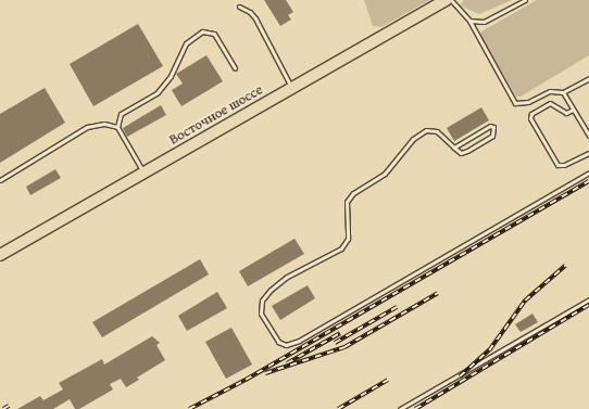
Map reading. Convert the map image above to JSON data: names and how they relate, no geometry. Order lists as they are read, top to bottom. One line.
{"streets":{"main road":["Восточное шоссе"]}}
